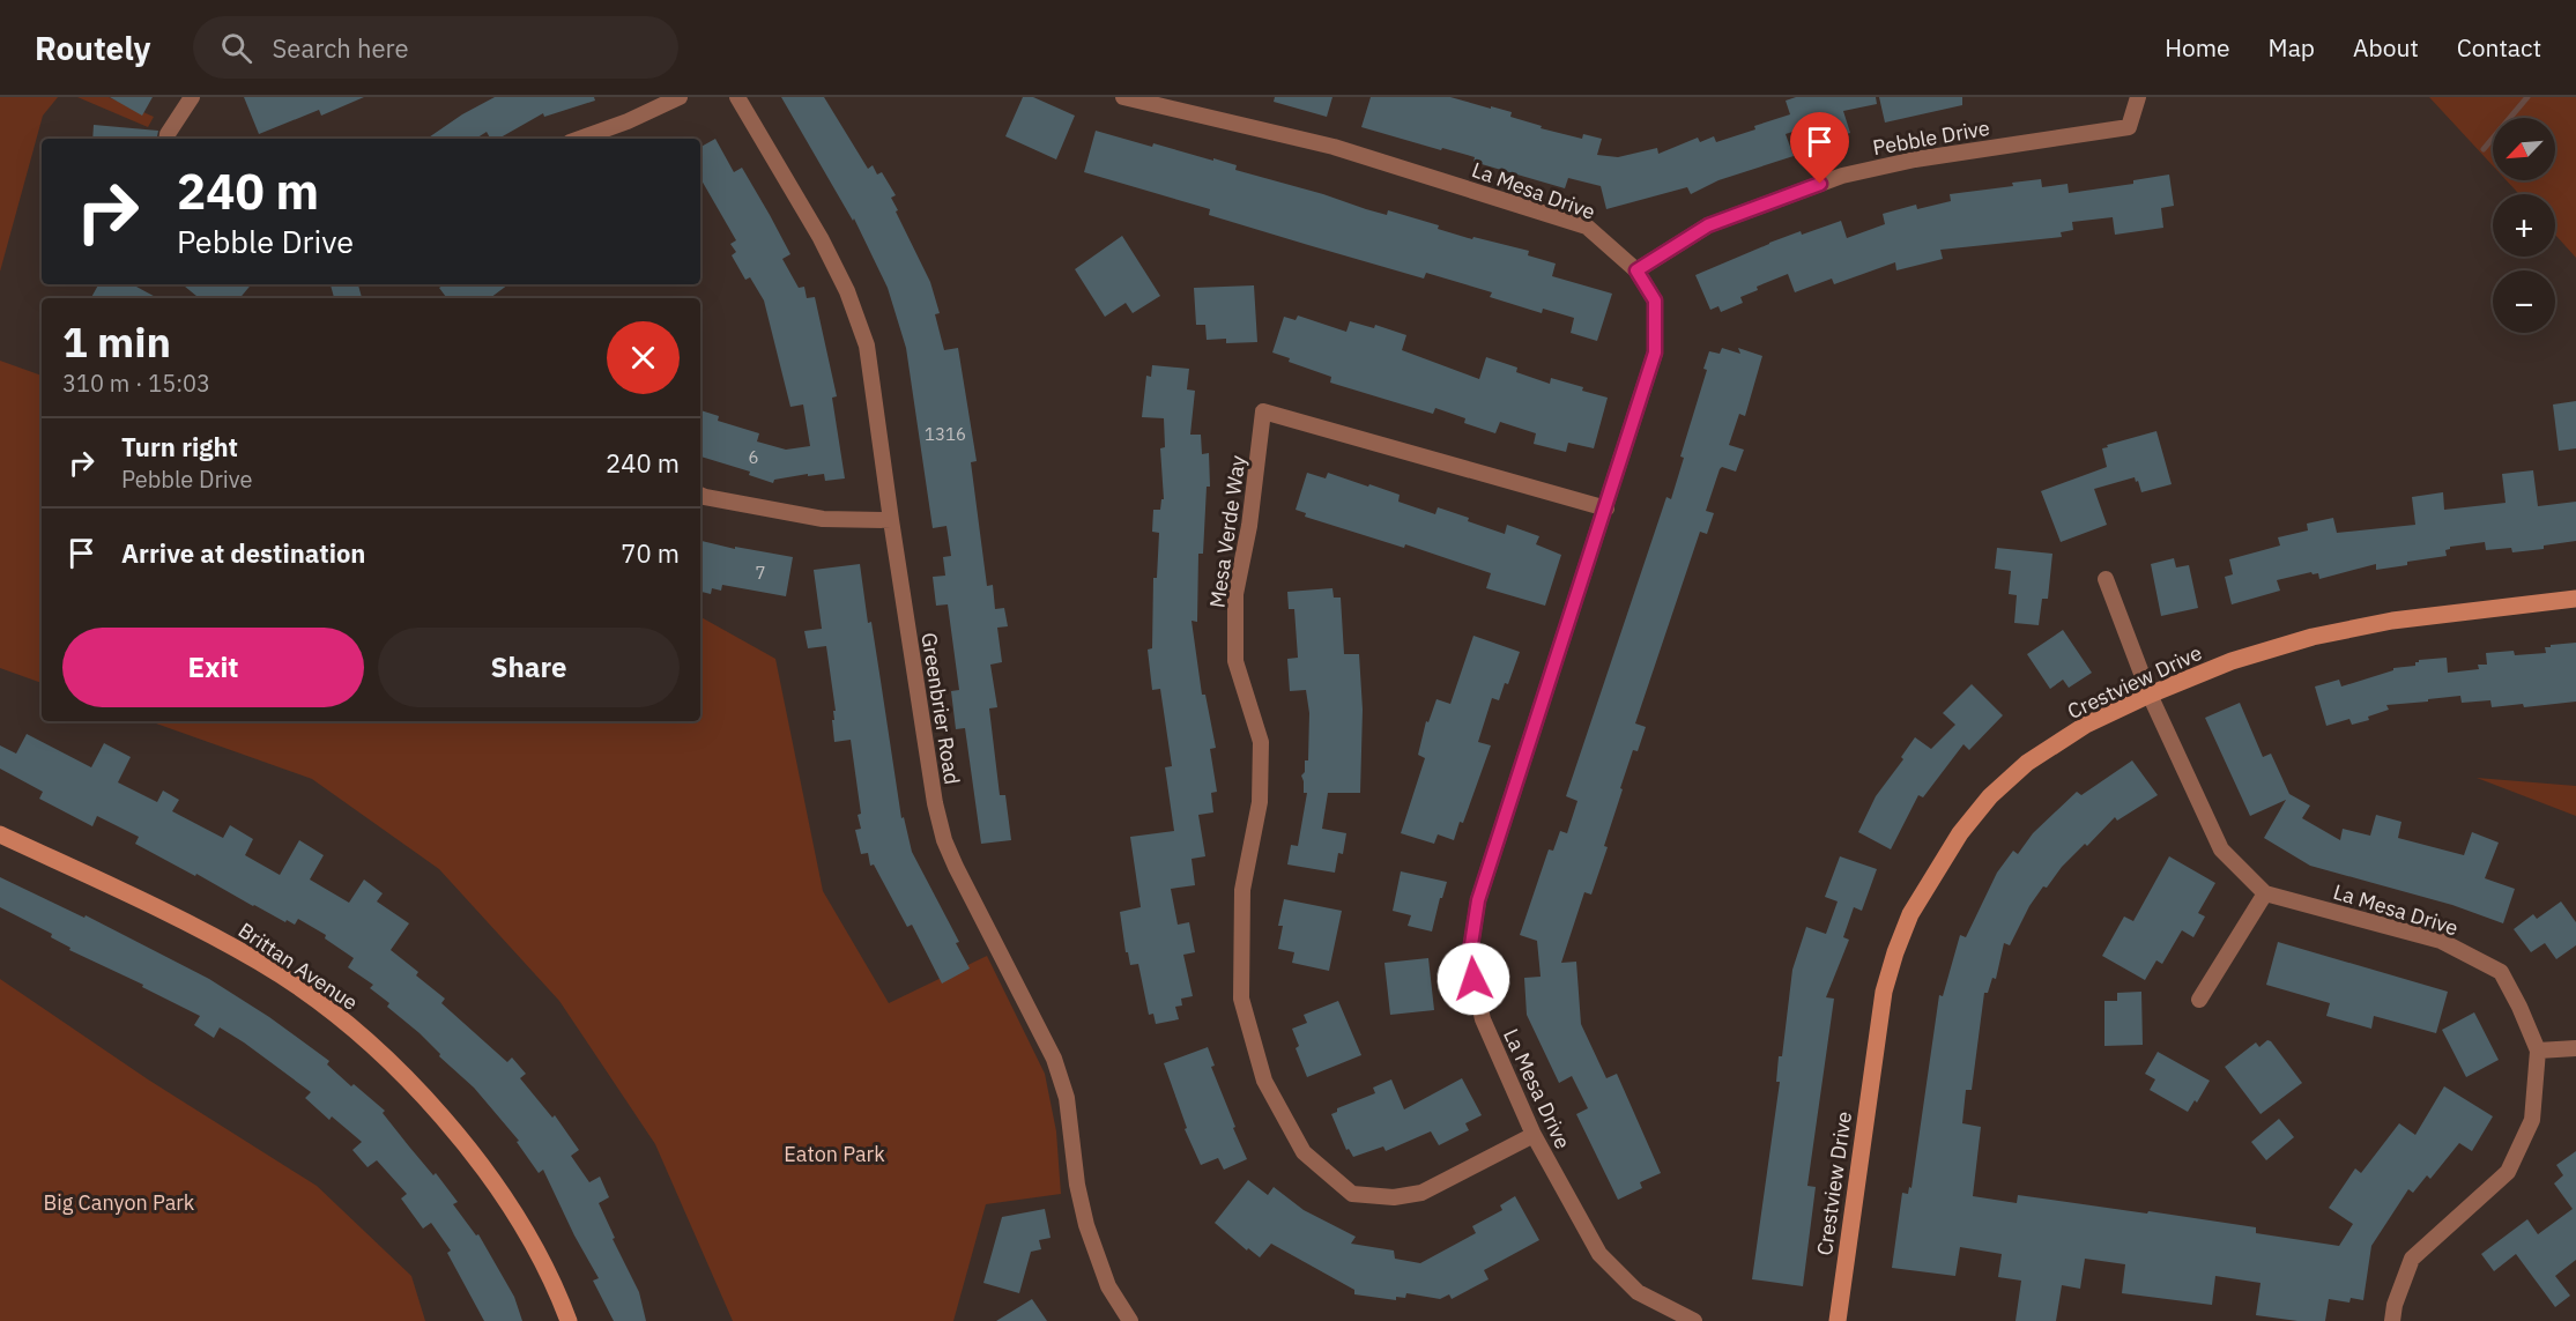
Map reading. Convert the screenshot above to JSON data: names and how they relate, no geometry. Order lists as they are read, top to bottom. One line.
{"streets":{"main road":["Crestview Drive","Brittan Avenue"],"street":["Pebble Drive","La Mesa Drive","Mesa Verde Way","Greenbrier Road"]},"crossings":[["Pebble Drive","La Mesa Drive"],["La Mesa Drive","Mesa Verde Way"],["La Mesa Drive","Crestview Drive"]],"parks":["Eaton Park","Big Canyon Park"],"house_numbers":["1316","6","7"],"north":"bottom left","page":{"header":"Routely","search":"Search here","nav":["Home","Map","About","Contact"],"map_buttons":["+","−"],"turn":["240 m","Pebble Drive"],"heading":["1 min","310 m · 15:03"],"list":[{"name":"Turn right","note":"Pebble Drive","value":"240 m"},{"name":"Arrive at destination","value":"70 m"}],"buttons":["Exit","Share"]}}
